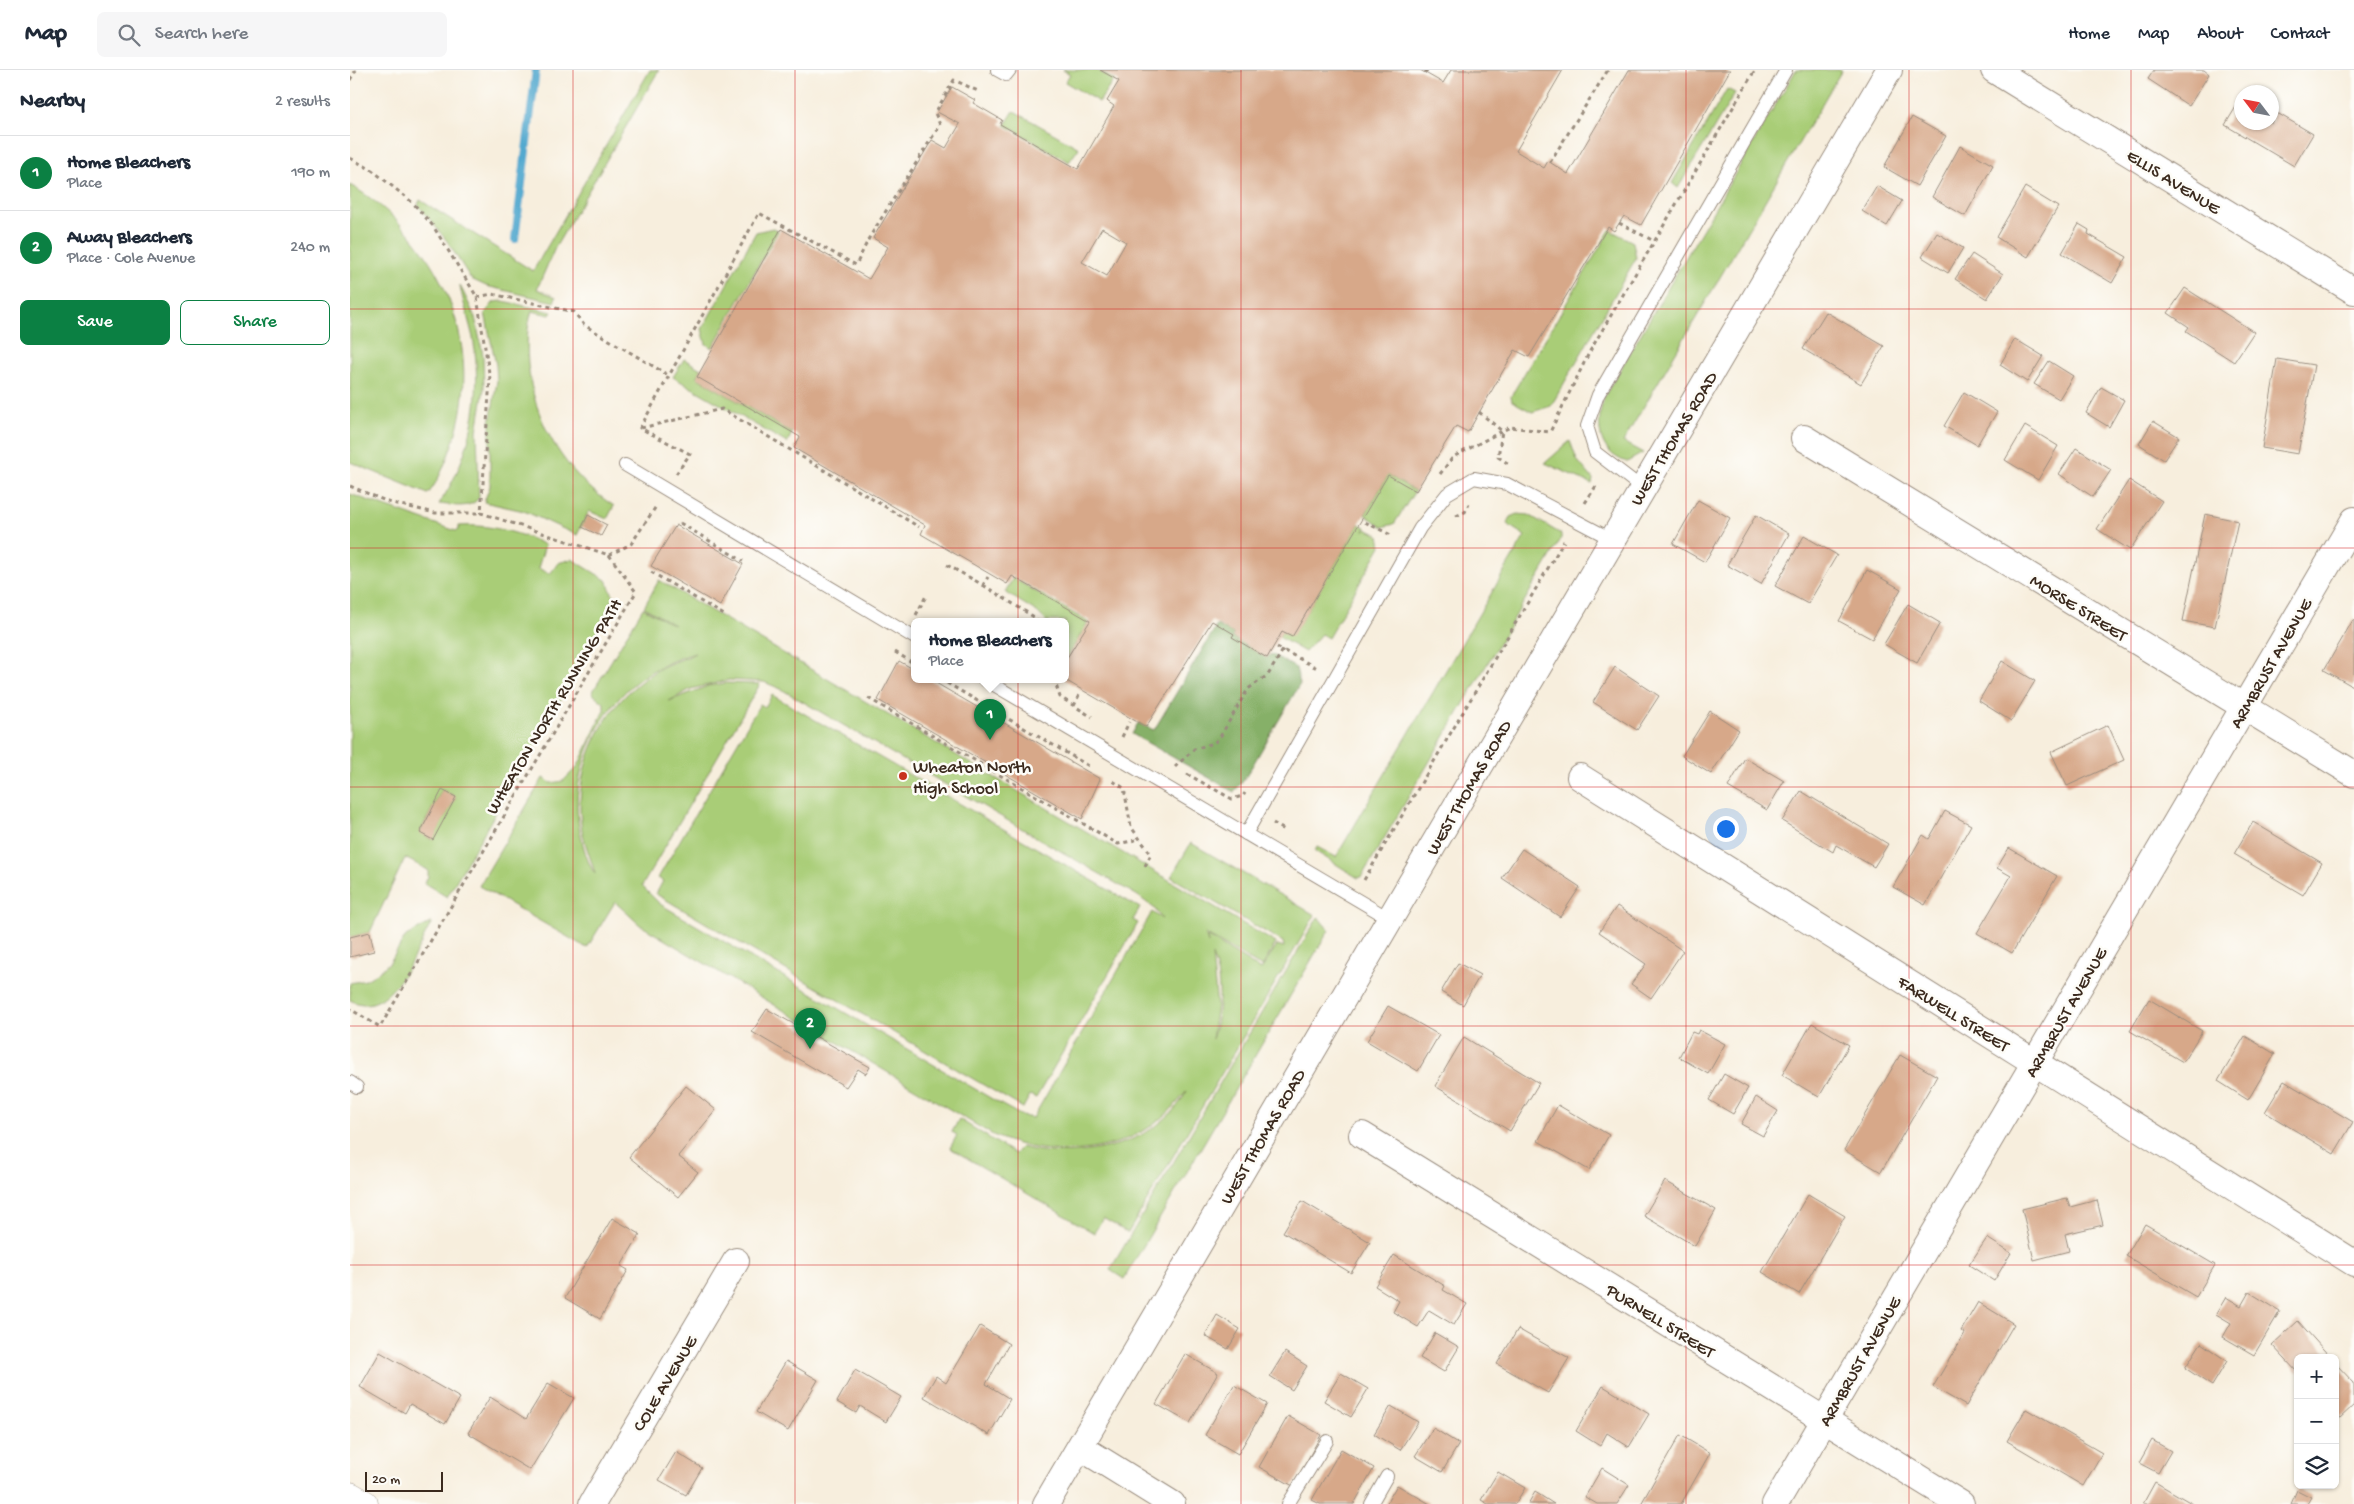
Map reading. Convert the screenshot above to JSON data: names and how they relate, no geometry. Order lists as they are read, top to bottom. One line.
{"streets":{"street":["ELLIS AVENUE","WEST THOMAS ROAD","MORSE STREET","ARMBRUST AVENUE","FARWELL STREET","PURNELL STREET","COLE AVENUE"],"path":["WHEATON NORTH RUNNING PATH"]},"crossings":[["MORSE STREET","ARMBRUST AVENUE"],["ARMBRUST AVENUE","FARWELL STREET"],["ARMBRUST AVENUE","PURNELL STREET"]],"places":["Wheaton North High School"],"scale_bar":"20 m","north":"top left","page":{"header":"Map","search":"Search here","nav":["Home","Map","About","Contact"],"heading":["Nearby","2 results"],"list":[{"mark":"1","name":"Home Bleachers","note":"Place","value":"190 m"},{"mark":"2","name":"Away Bleachers","note":"Place · Cole Avenue","value":"240 m"}],"buttons":["Save","Share"],"popup":["Home Bleachers","Place"],"pins":["1","2"],"map_buttons":["+","−"],"scale":"20 m"}}
